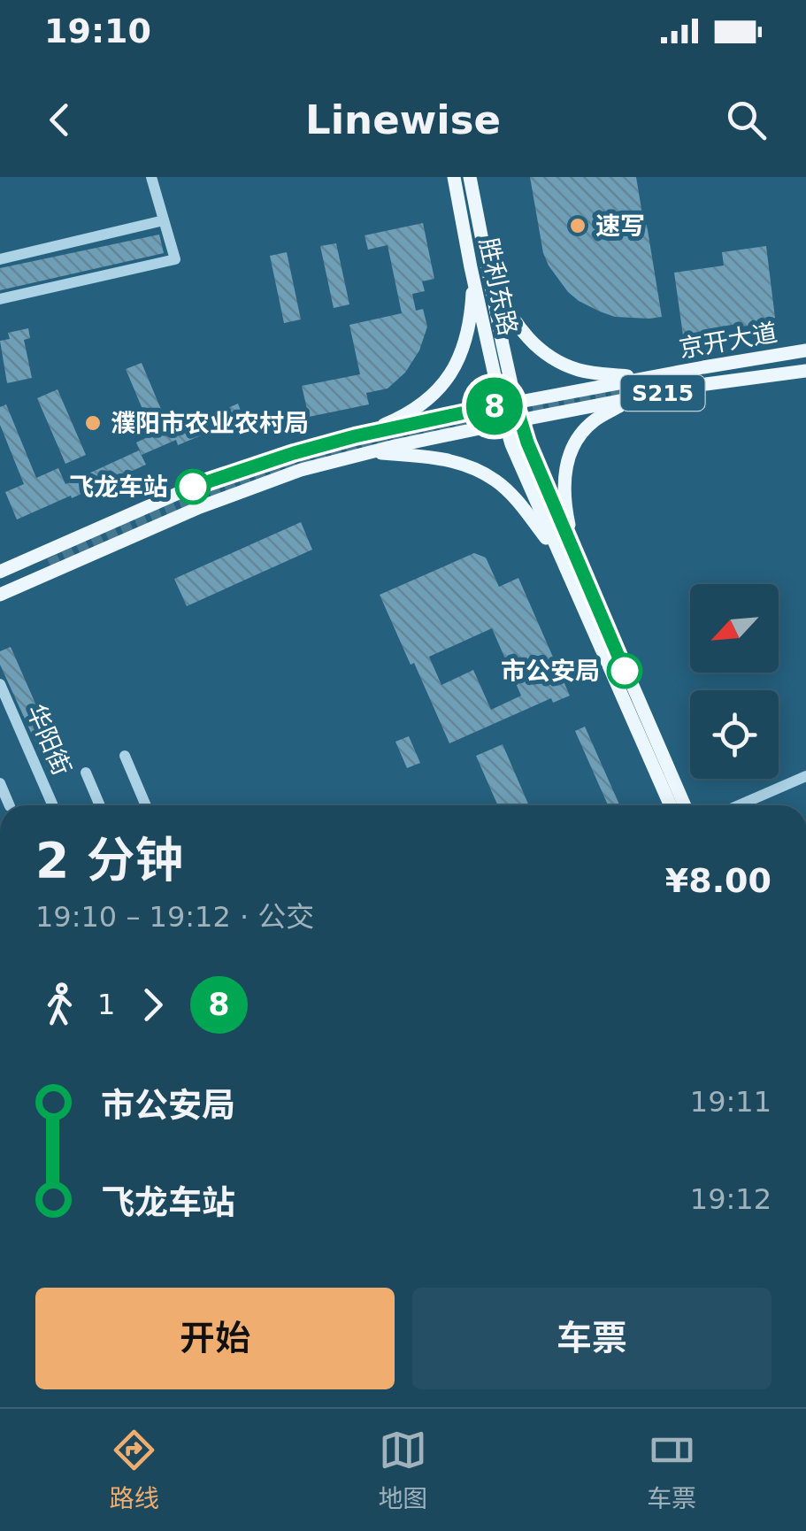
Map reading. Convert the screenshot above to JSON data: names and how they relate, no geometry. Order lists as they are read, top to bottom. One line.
{"streets":{"main road":["胜利东路","京开大道","S215"],"street":["华阳街"]},"crossings":[["胜利东路","京开大道"]],"places":["速写","濮阳市农业农村局","飞龙车站","市公安局"],"lines":["bus line 8"],"north":"bottom left","page":{"status":"19:10","header":"Linewise","on_map":"8","heading":["2 分钟","19:10 – 19:12 · 公交","¥8.00"],"legs":["1","8"],"list":[{"name":"市公安局","value":"19:11"},{"name":"飞龙车站","value":"19:12"}],"buttons":["开始","车票"],"tabs":["路线","地图","车票"]}}
